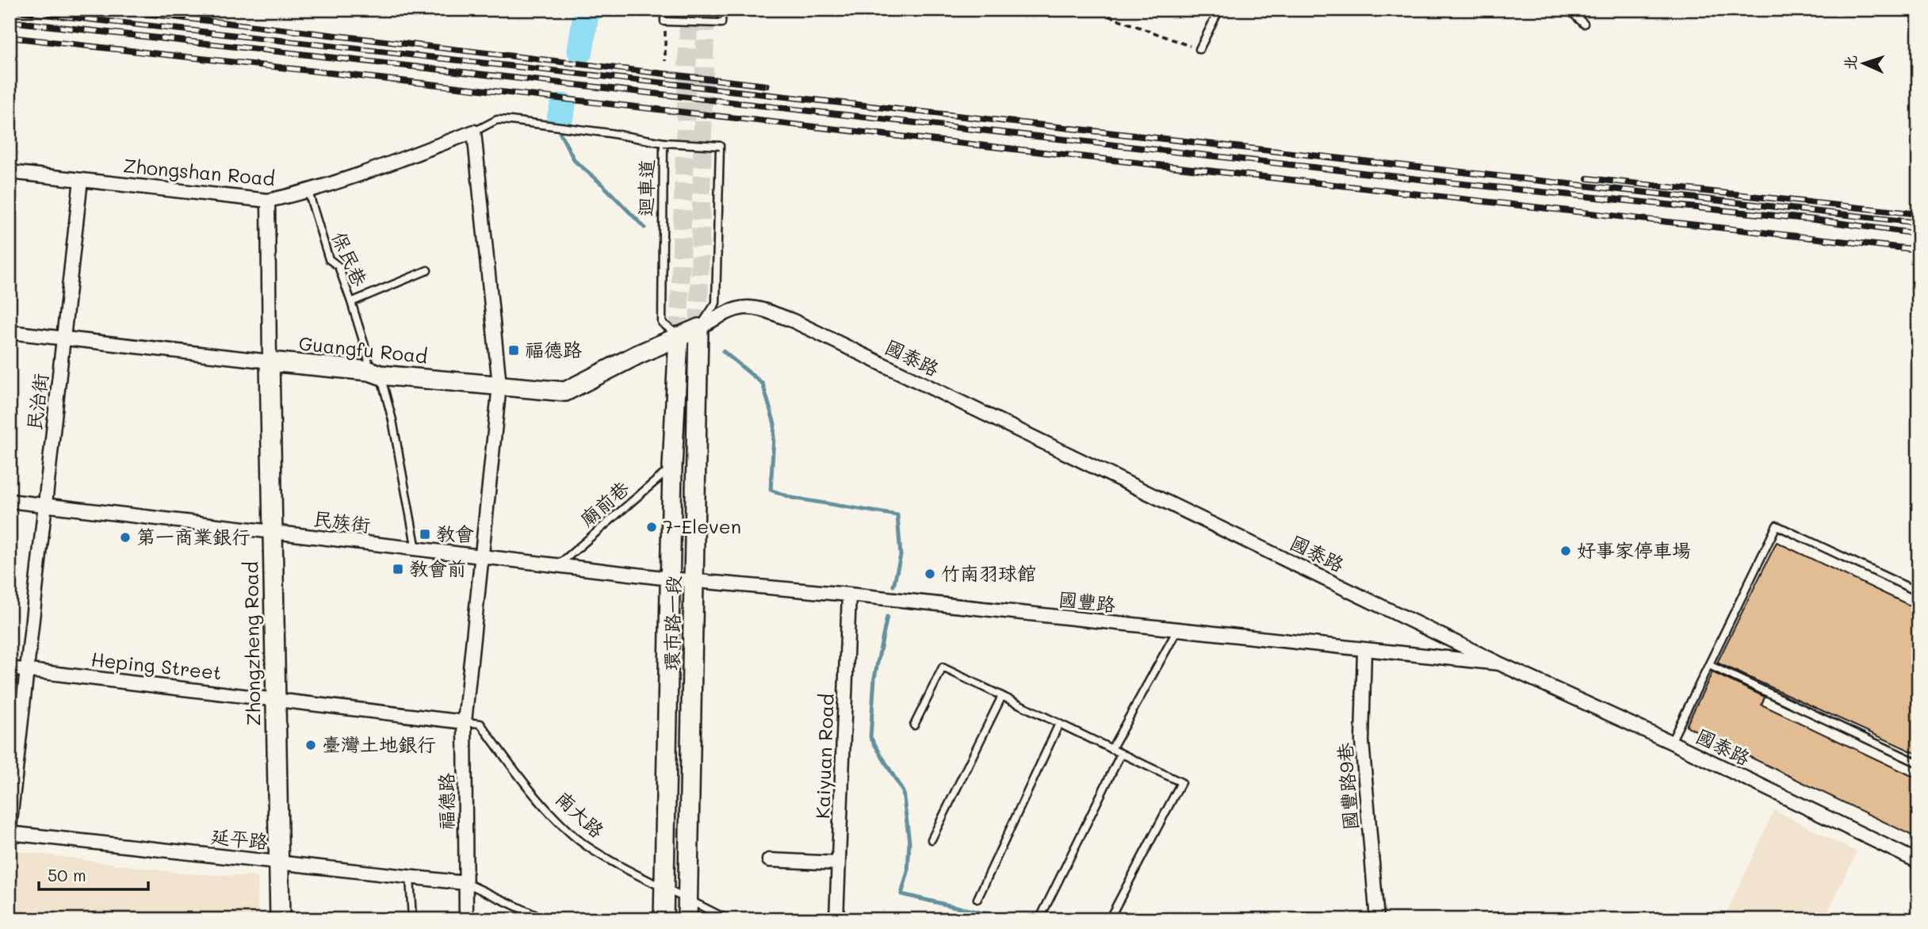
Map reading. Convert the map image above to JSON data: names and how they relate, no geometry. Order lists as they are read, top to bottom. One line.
{"streets":{"main road":["Guangfu Road","環市路一段","Zhongzheng Road"],"street":["Zhongshan Road","國泰路","民治街","民族街","國豐路","Heping Street","Kaiyuan Road","國豐路9巷","福德路","延平路"],"lane":["迴車道","保民巷","廟前巷","南大路"]},"crossings":[["Zhongshan Road","保民巷"],["Zhongshan Road","民治街"],["Zhongshan Road","Zhongzheng Road"],["Zhongshan Road","福德路"],["迴車道","Guangfu Road"],["迴車道","國泰路"],["迴車道","環市路一段"],["保民巷","Guangfu Road"],["保民巷","民族街"],["Guangfu Road","國泰路"],["Guangfu Road","民治街"],["Guangfu Road","環市路一段"],["Guangfu Road","Zhongzheng Road"],["Guangfu Road","福德路"],["國泰路","國豐路"],["國泰路","環市路一段"],["民治街","民族街"],["民治街","Heping Street"],["廟前巷","民族街"],["廟前巷","環市路一段"],["民族街","國豐路"],["民族街","環市路一段"],["民族街","Zhongzheng Road"],["民族街","福德路"],["國豐路","環市路一段"],["國豐路","Kaiyuan Road"],["國豐路","國豐路9巷"],["環市路一段","南大路"],["Zhongzheng Road","Heping Street"],["Zhongzheng Road","延平路"],["Heping Street","福德路"],["Heping Street","南大路"],["福德路","南大路"],["福德路","延平路"]],"places":{"transit":["福德路","教會","教會前"],"other":["7-Eleven","第一商業銀行","好事家停車場","竹南羽球館","臺灣土地銀行"]},"scale_bar":"50 m","north":"left"}
